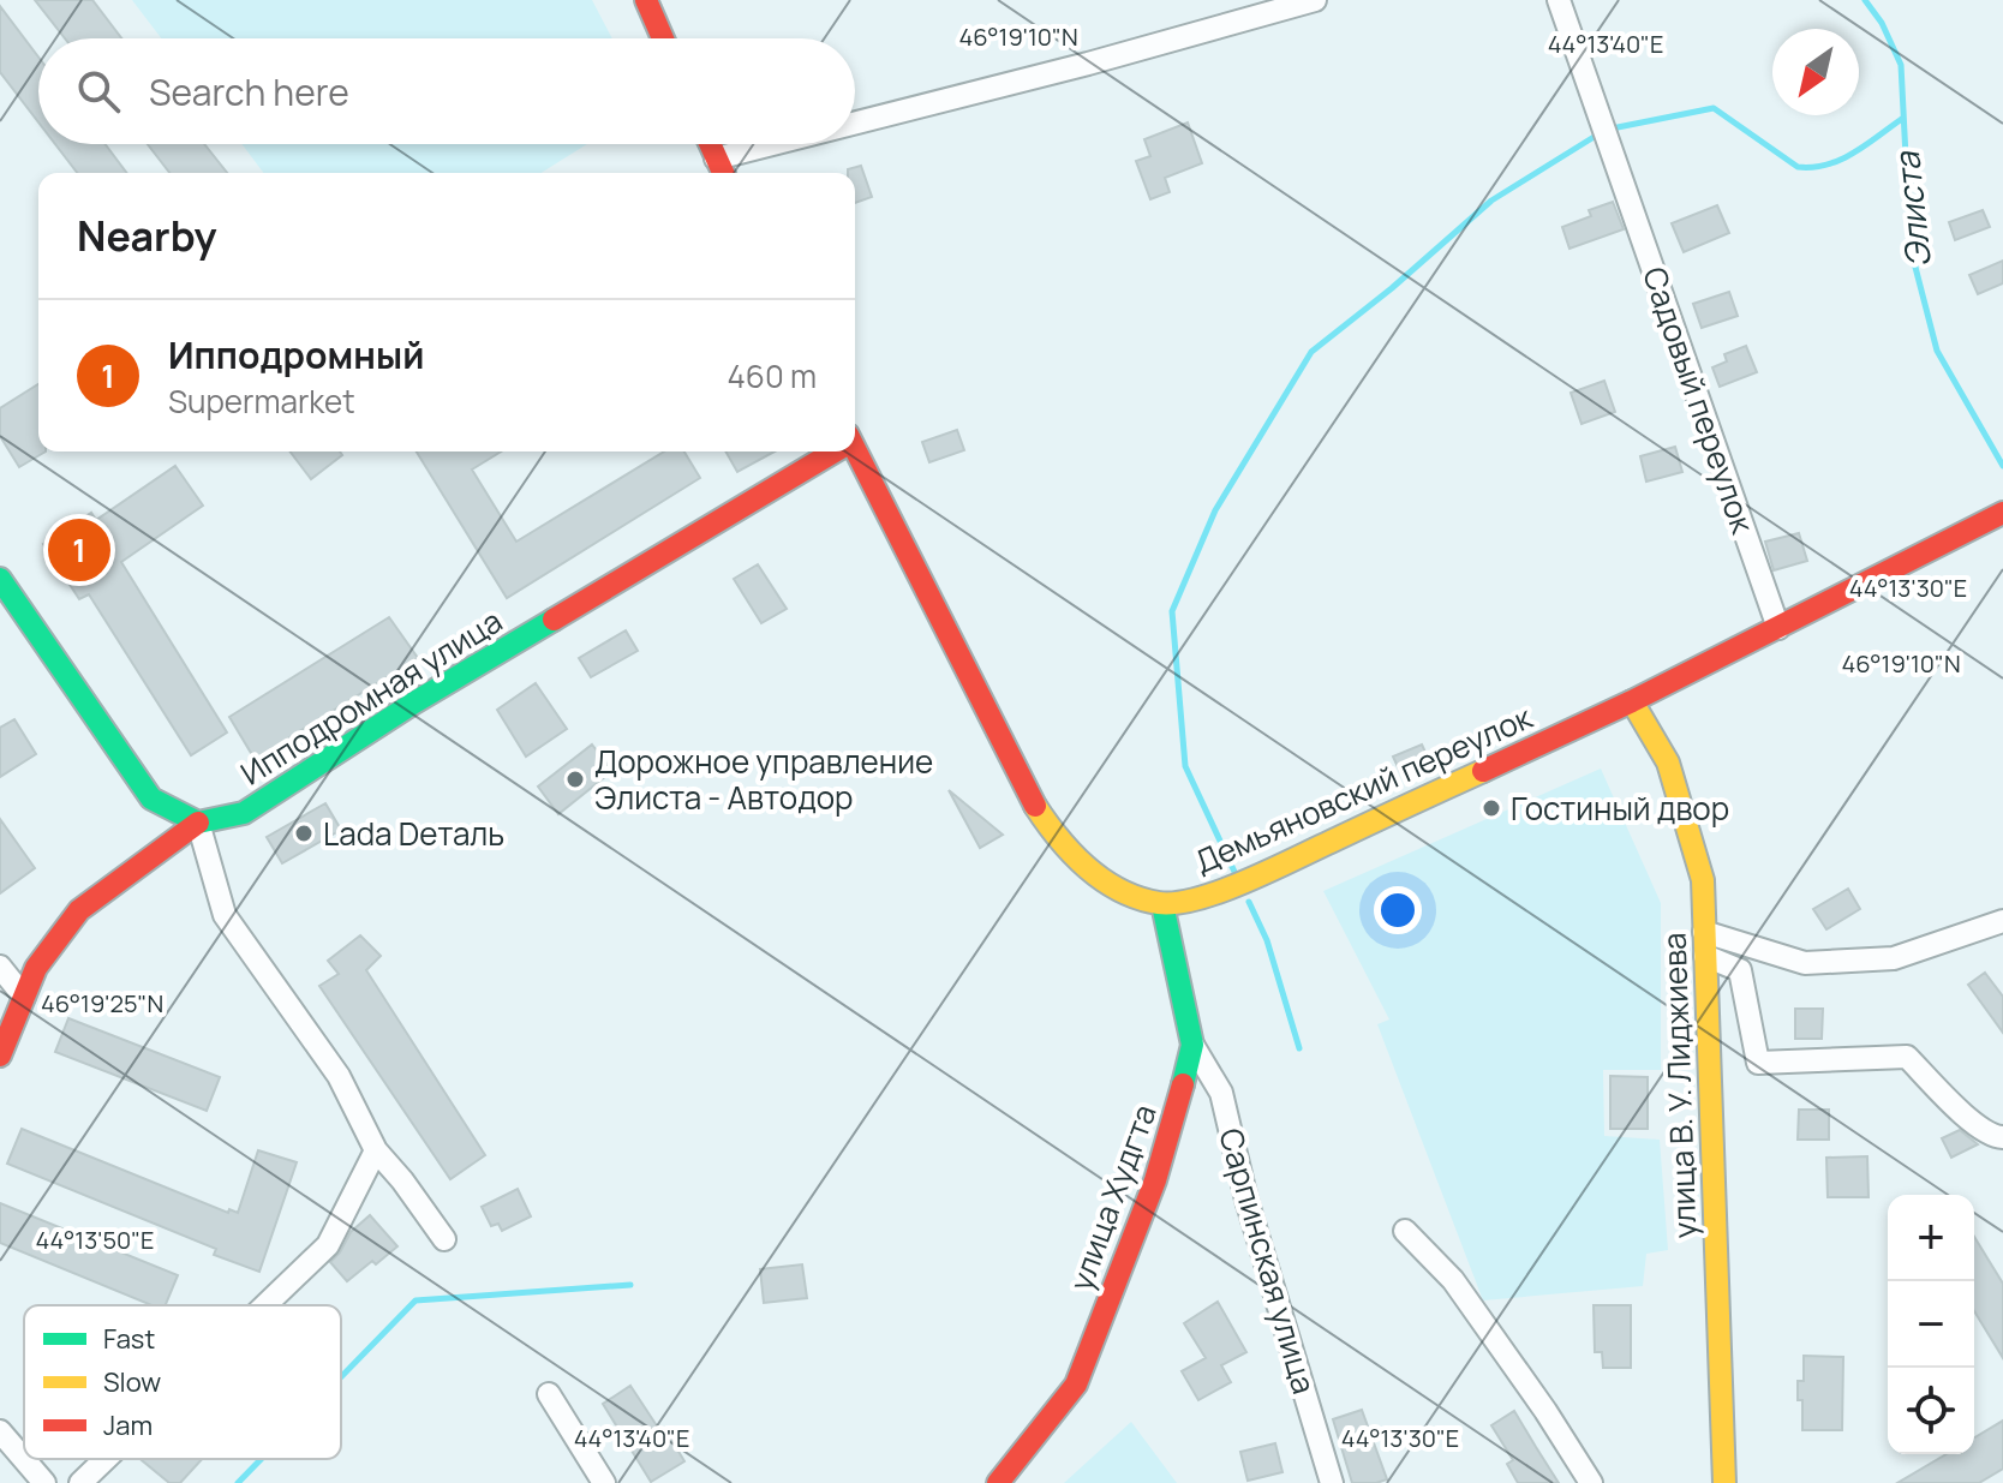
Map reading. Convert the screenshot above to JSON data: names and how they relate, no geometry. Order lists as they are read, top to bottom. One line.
{"streets":{"main road":["Ипподромная улица","Демьяновский переулок","улица В. У. Лиджиева","улица Худгта"],"street":["Садовый переулок","Сарпинская улица"]},"crossings":[["Садовый переулок","Демьяновский переулок"],["Демьяновский переулок","улица В. У. Лиджиева"],["Демьяновский переулок","улица Худгта"],["улица Худгта","Сарпинская улица"]],"water":["Элиста"],"places":["Дорожное управление Элиста - Автодор","Гостиный двор","Lada Dеталь"],"legend":["Fast","Slow","Jam"],"north":"bottom left","page":{"search":"Search here","heading":"Nearby","list":[{"mark":"1","name":"Ипподромный","note":"Supermarket","value":"460 m"}],"pins":"1","map_buttons":["+","−"]},"coordinates":["46°19'10\"N","44°13'40\"E","44°13'30\"E","46°19'25\"N","44°13'50\"E"]}
